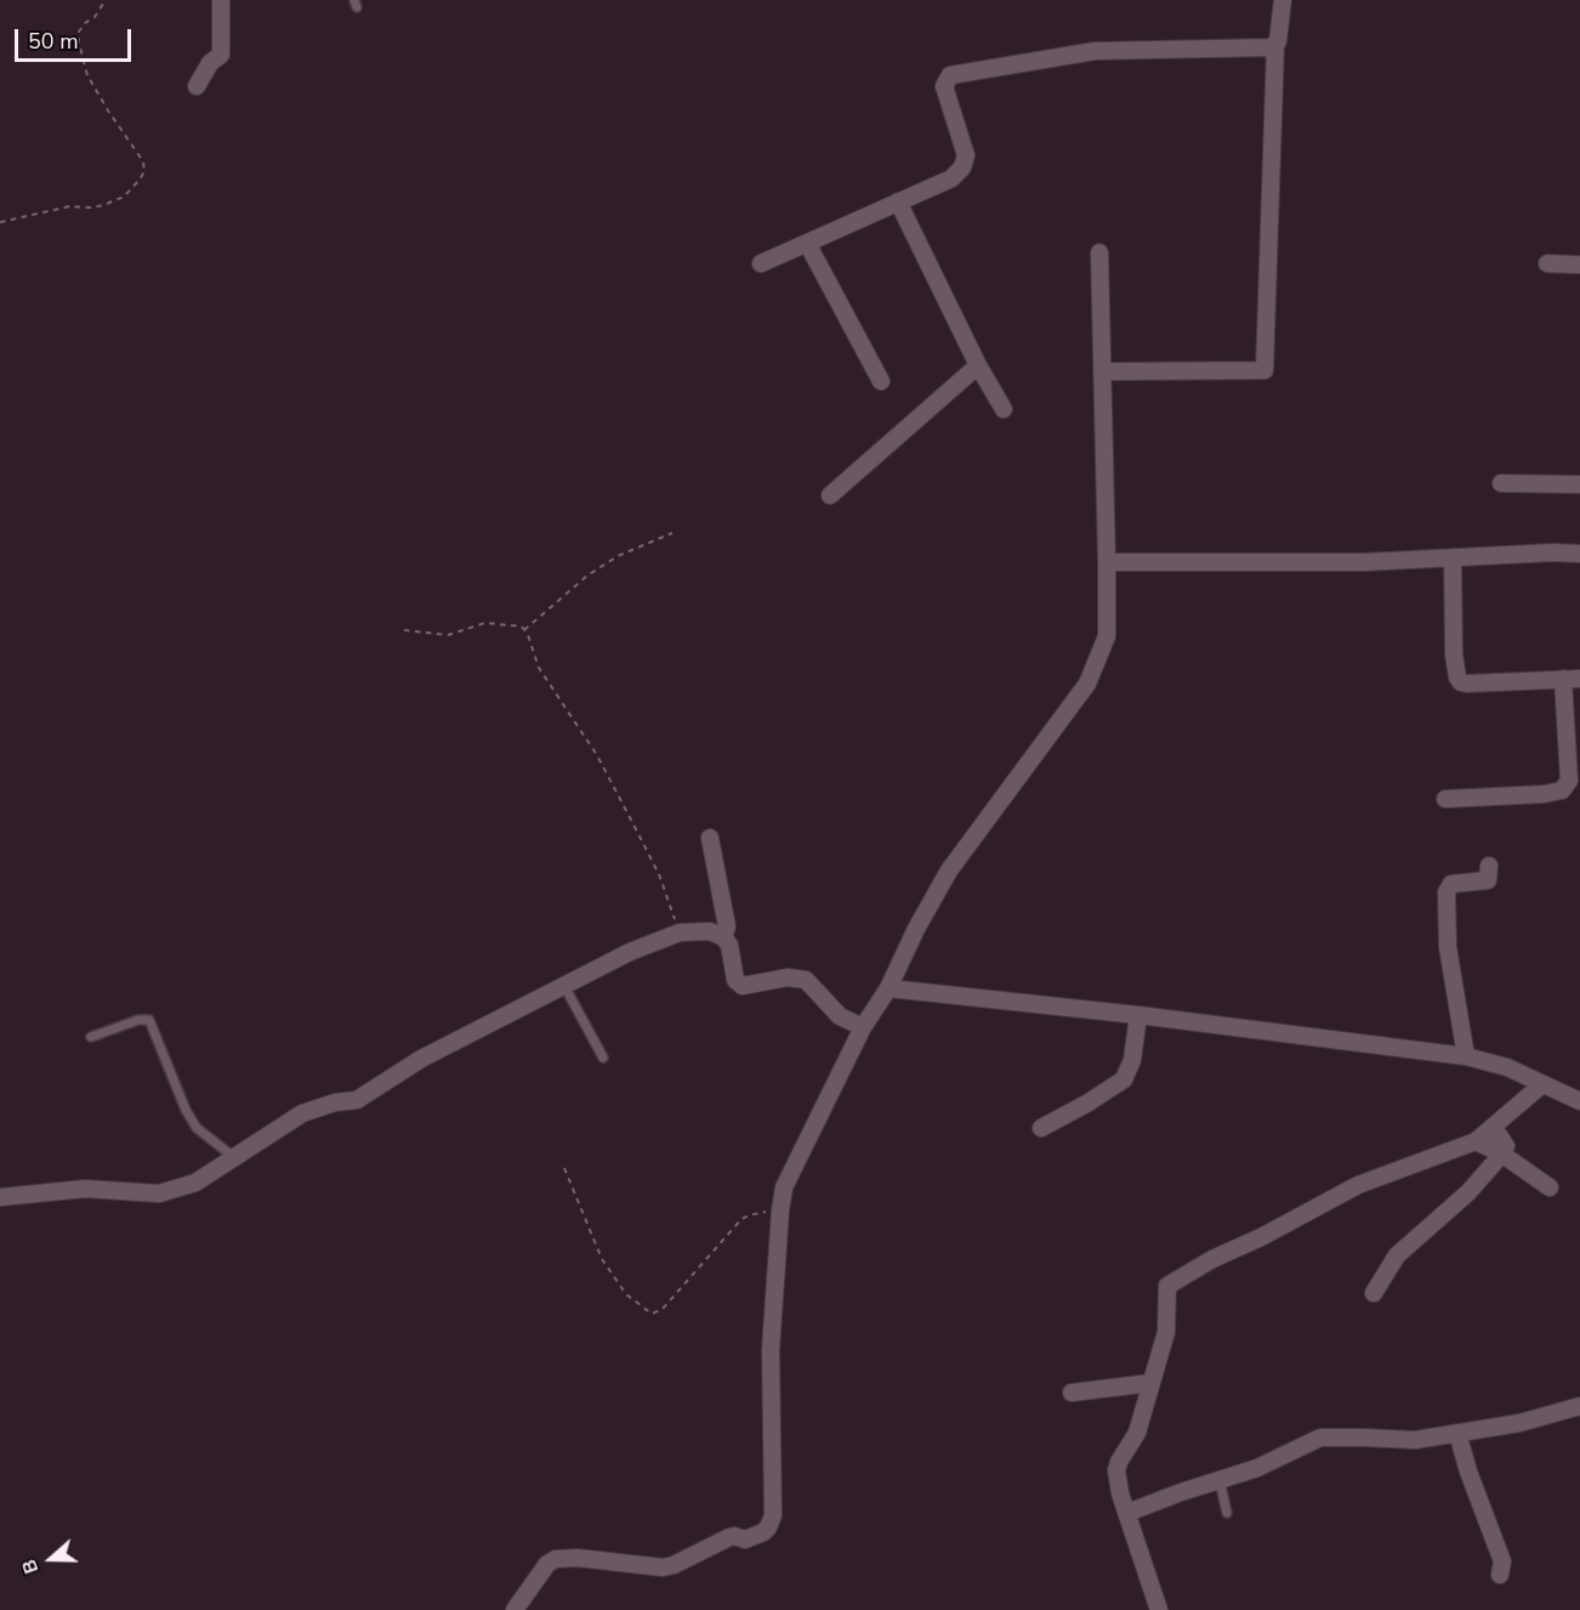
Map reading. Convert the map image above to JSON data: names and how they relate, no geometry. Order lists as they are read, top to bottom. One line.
{"scale_bar":"50 m","north":"left"}
